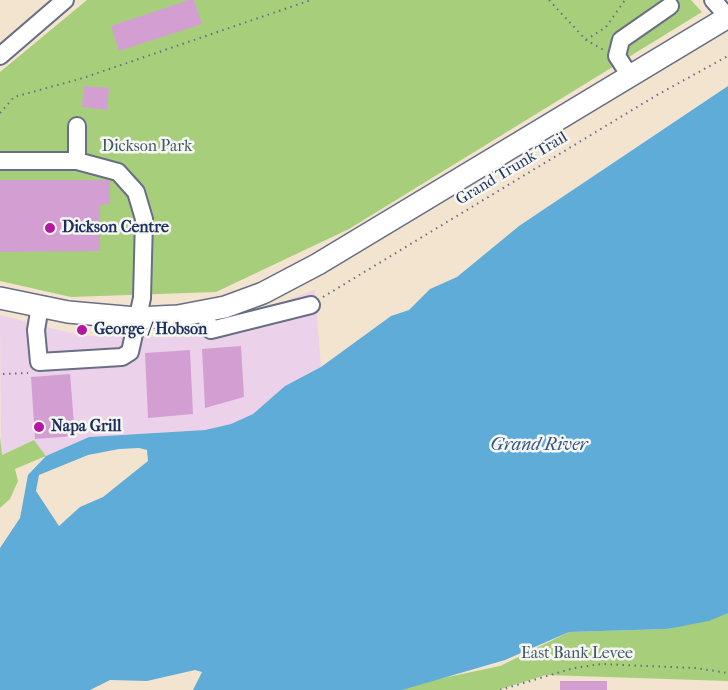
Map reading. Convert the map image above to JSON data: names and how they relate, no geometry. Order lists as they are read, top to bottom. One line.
{"streets":{"path":["Grand Trunk Trail"]},"water":["Grand River"],"parks":["Dickson Park","East Bank Levee"],"places":["Dickson Centre","George / Hobson","Napa Grill"]}
